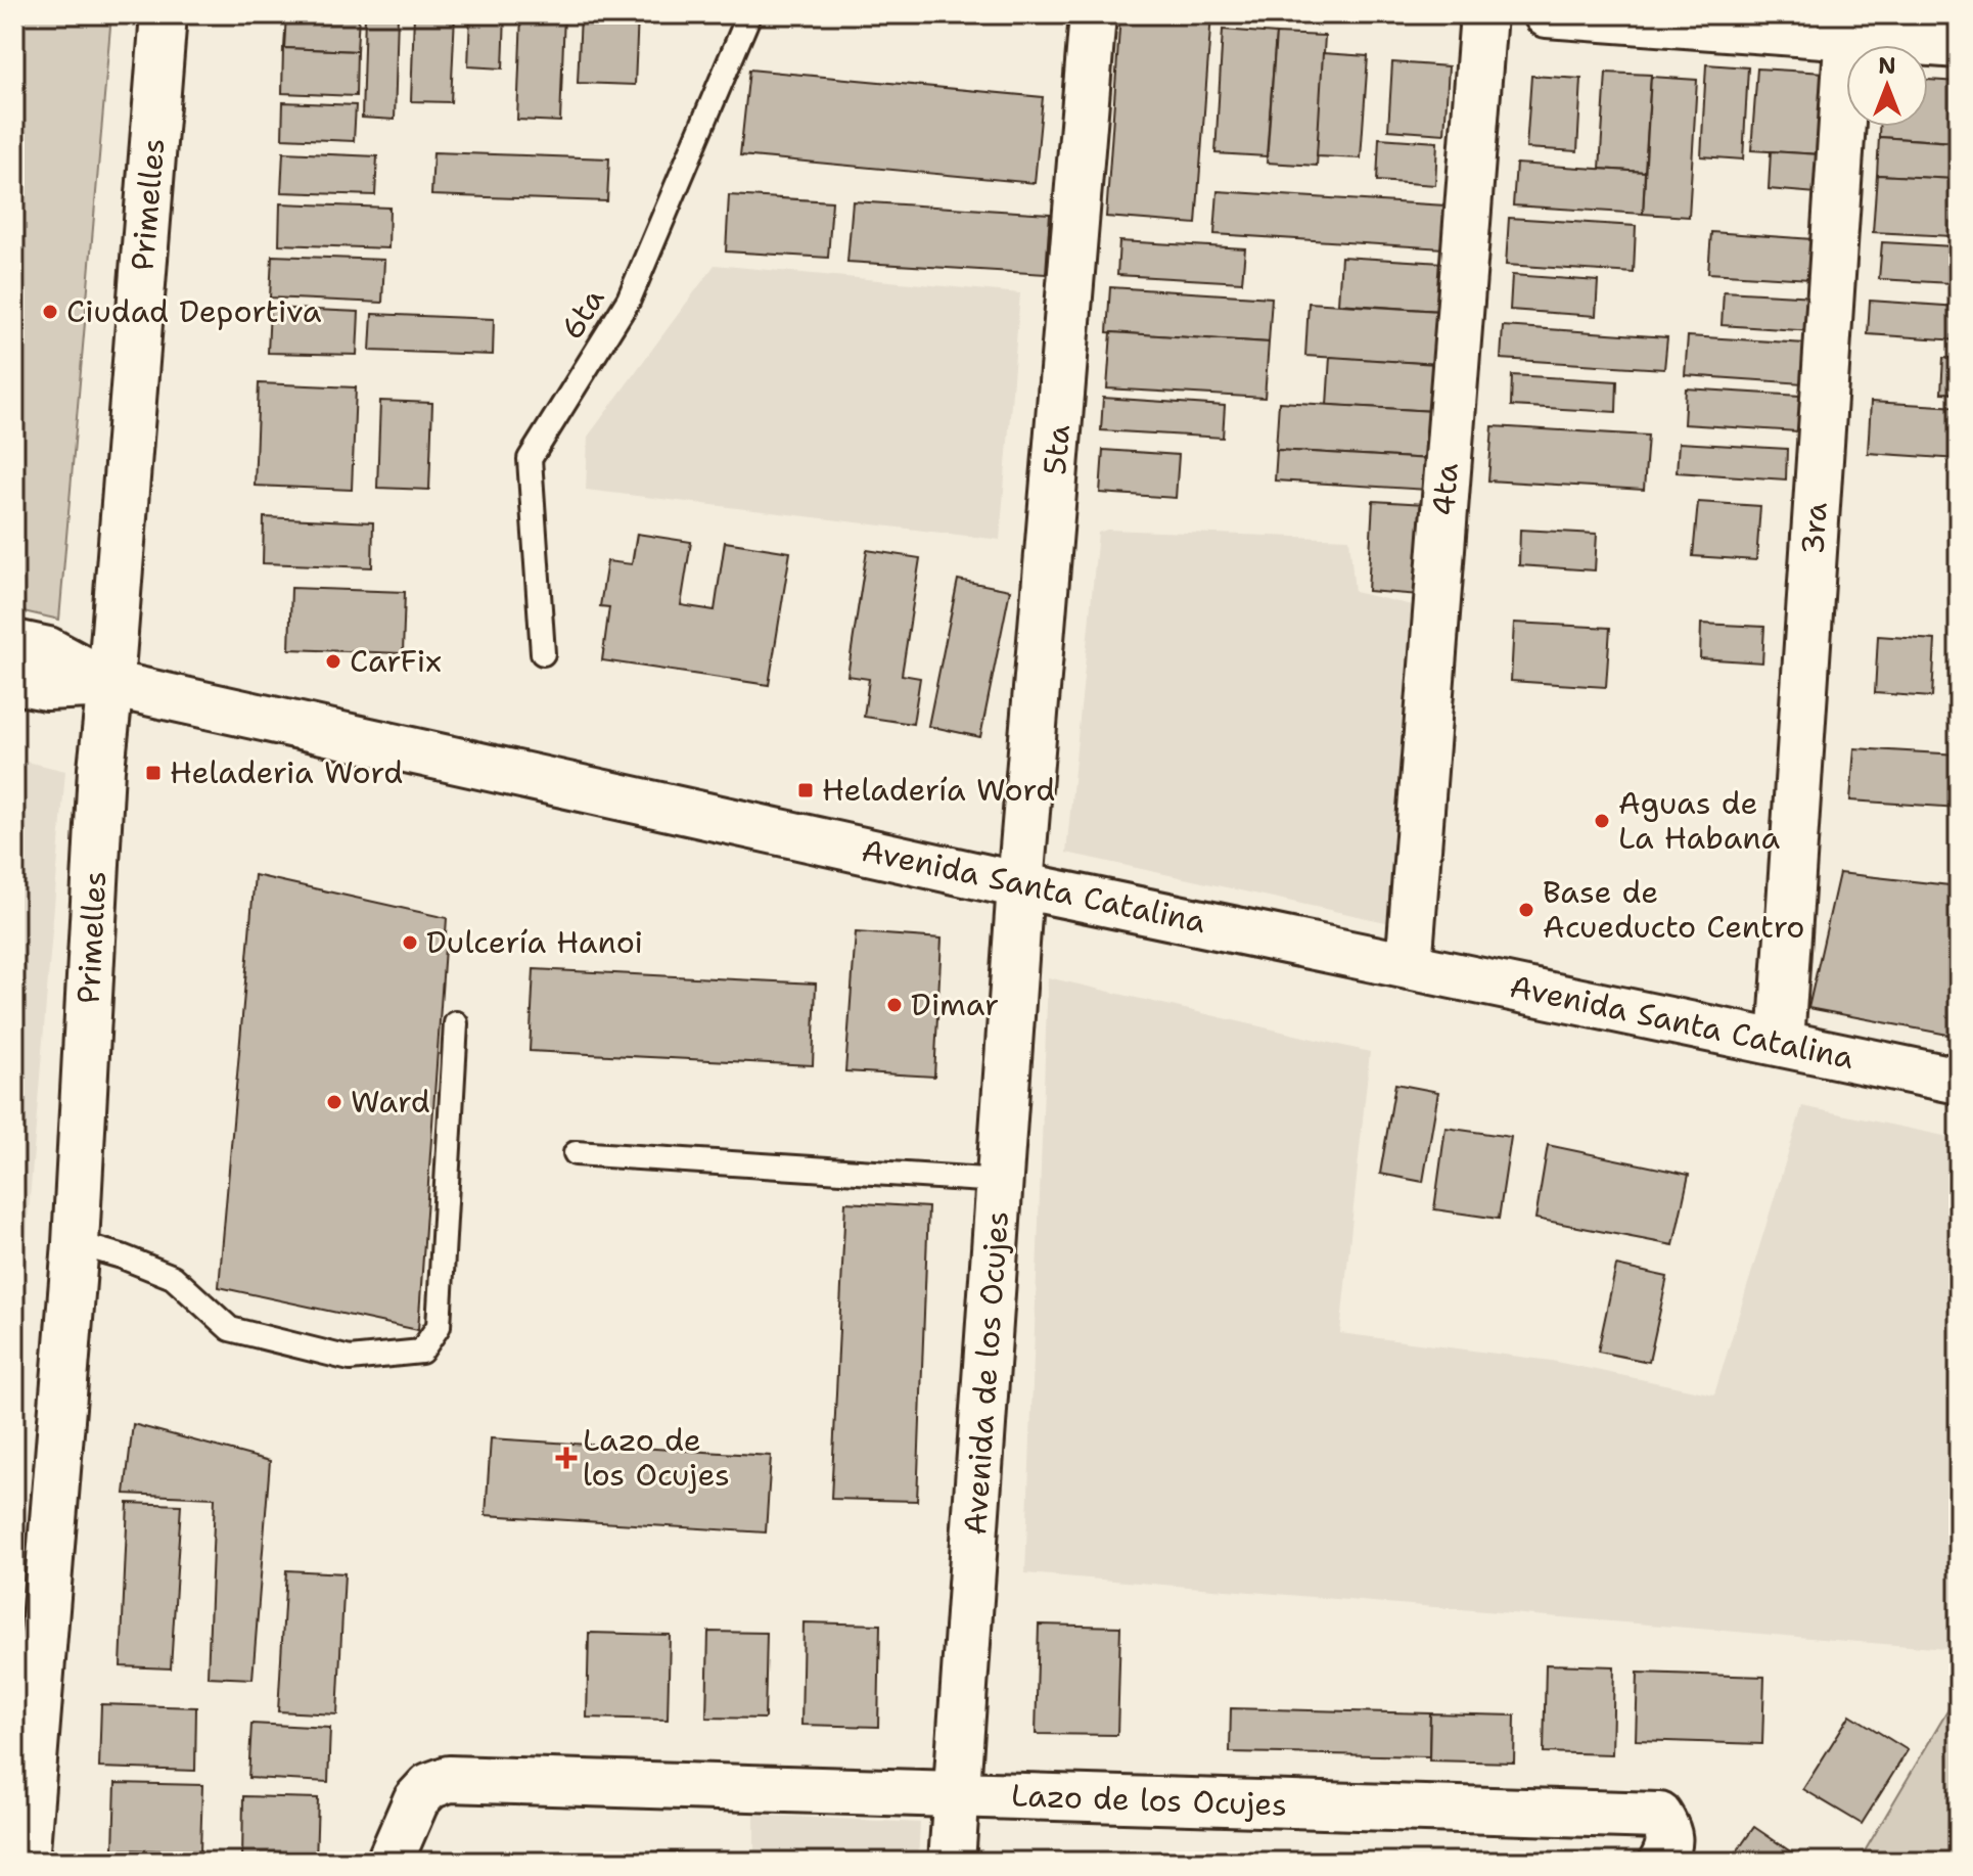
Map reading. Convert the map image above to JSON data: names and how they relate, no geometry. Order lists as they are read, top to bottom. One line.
{"streets":{"street":["Primelles","5ta","4ta","3ra","Avenida Santa Catalina","Avenida de los Ocujes","Lazo de los Ocujes"],"lane":["6ta"]},"crossings":[["Primelles","Avenida Santa Catalina"],["5ta","Avenida Santa Catalina"],["5ta","Avenida de los Ocujes"],["4ta","Avenida Santa Catalina"],["3ra","Avenida Santa Catalina"],["Avenida Santa Catalina","Avenida de los Ocujes"],["Avenida de los Ocujes","Lazo de los Ocujes"]],"places":{"other":["Ciudad Deportiva","CarFix","Aguas de La Habana","Base de Acueducto Centro","Dulcería Hanoi","Dimar","Ward"],"transit":["Heladeria Word","Heladería Word"],"health":["Lazo de los Ocujes"]},"north":"top"}
